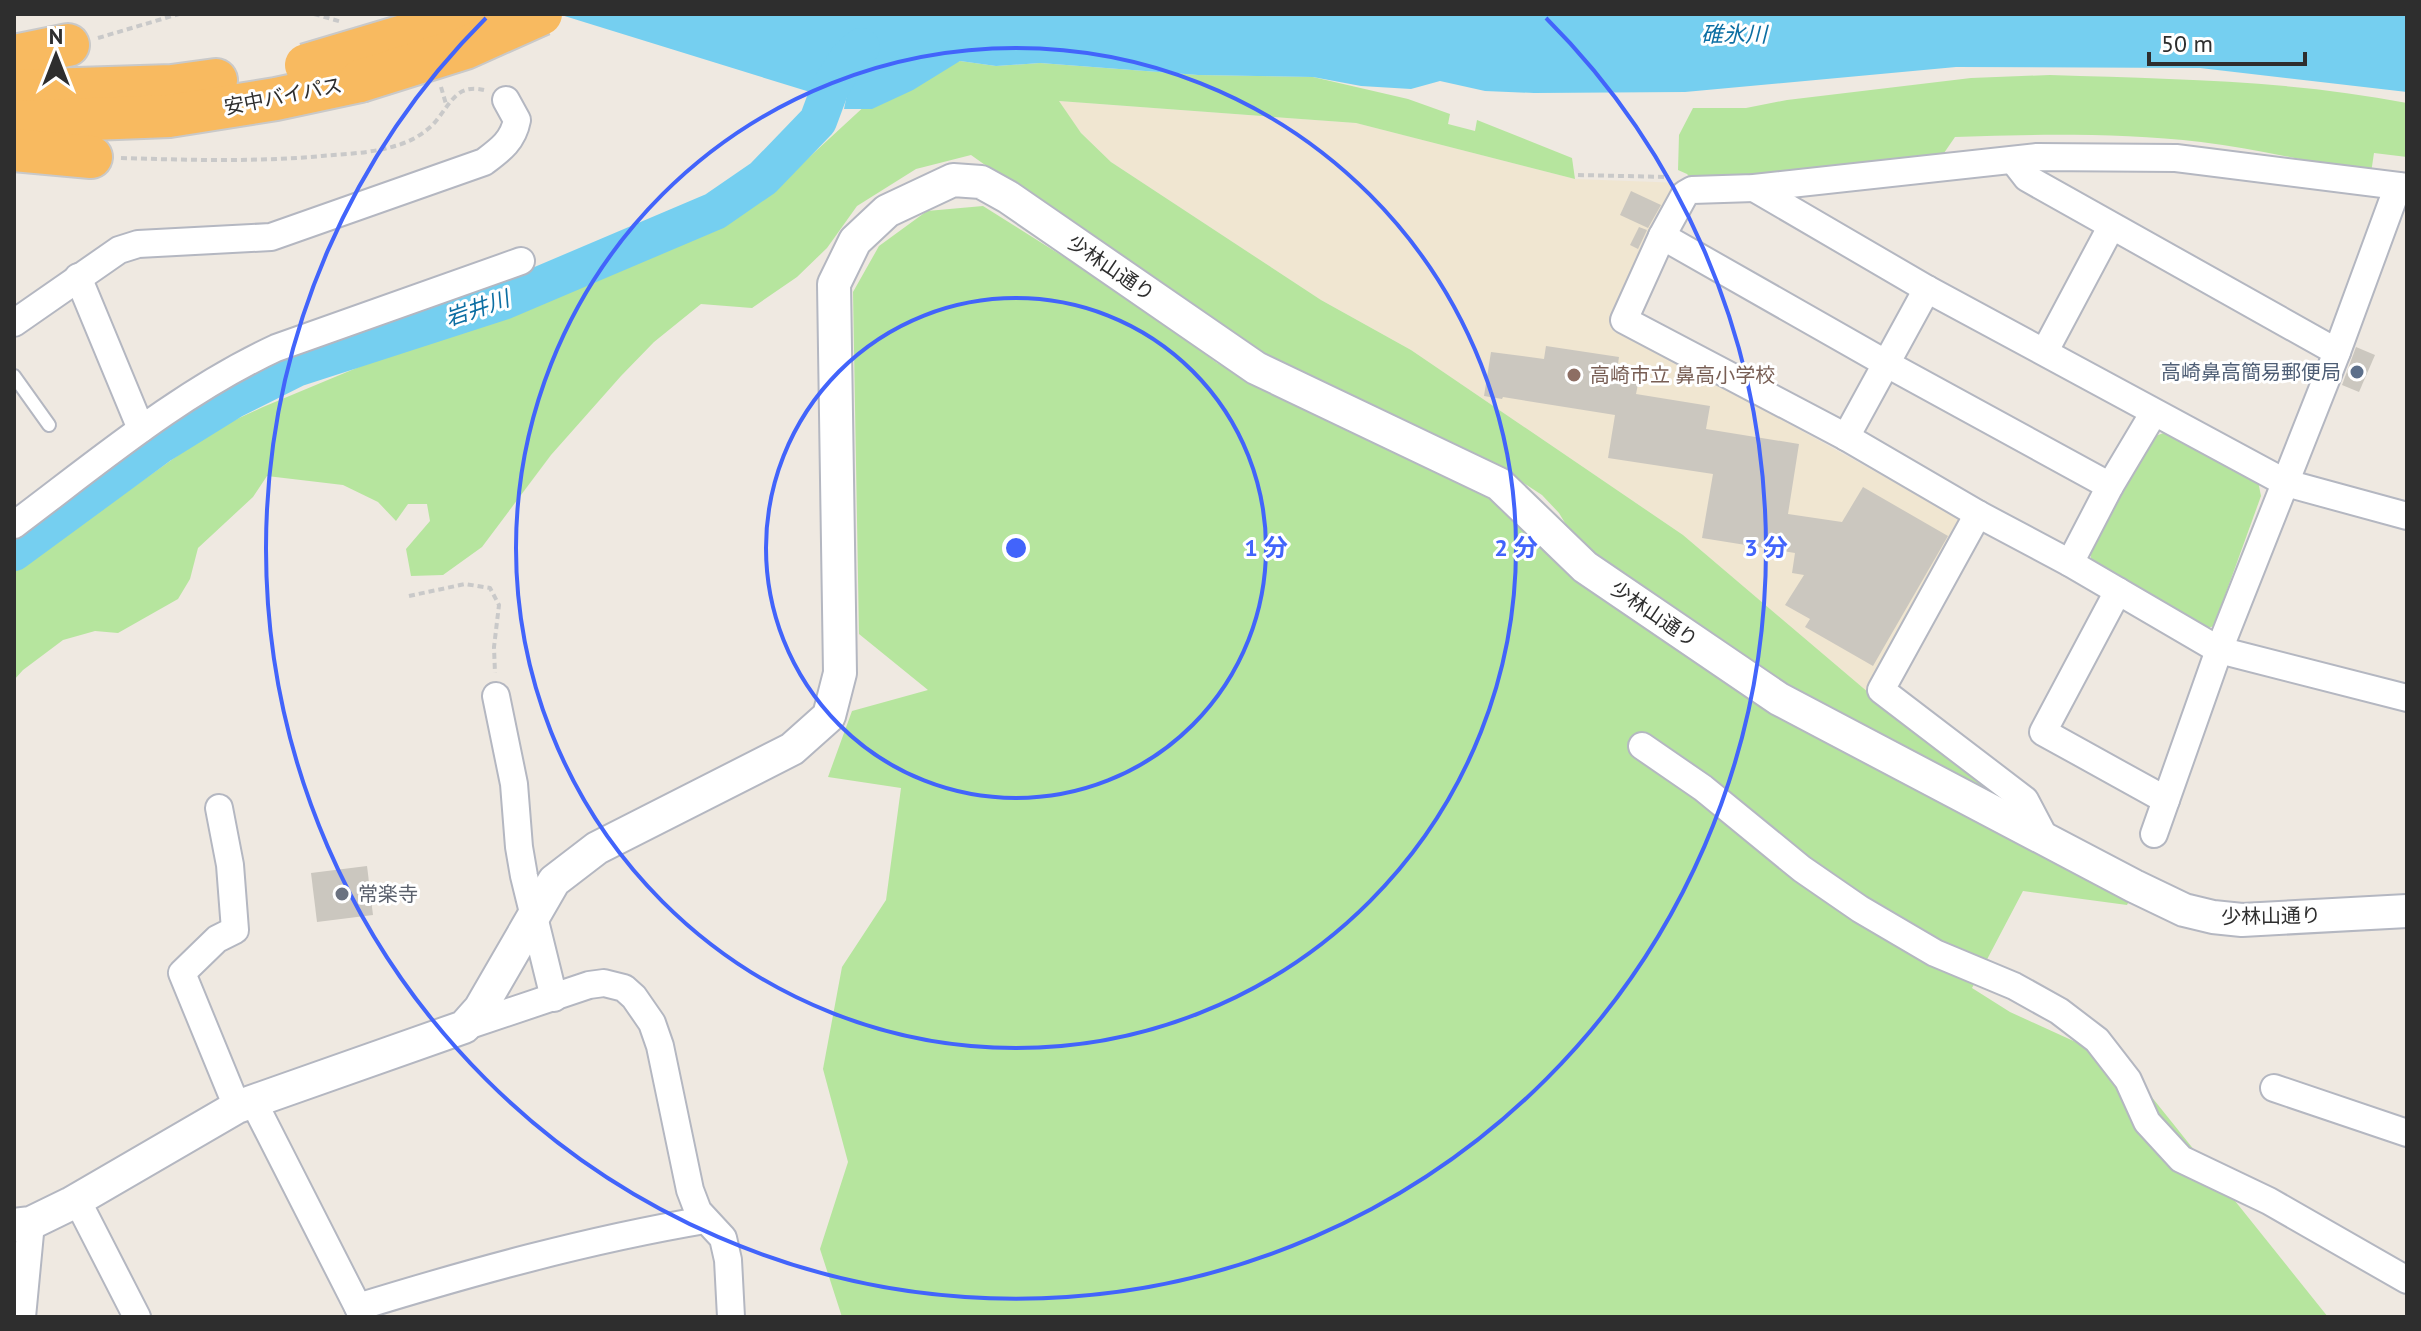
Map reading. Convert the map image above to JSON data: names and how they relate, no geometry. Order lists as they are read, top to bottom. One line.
{"streets":{"highway":["安中バイパス"],"street":["少林山通り"]},"water":["碓氷川","岩井川"],"places":["高崎鼻高簡易郵便局","高崎市立 鼻高小学校","常楽寺"],"scale_bar":"50 m","north":"top","rings":["1 分","2 分","3 分"]}
